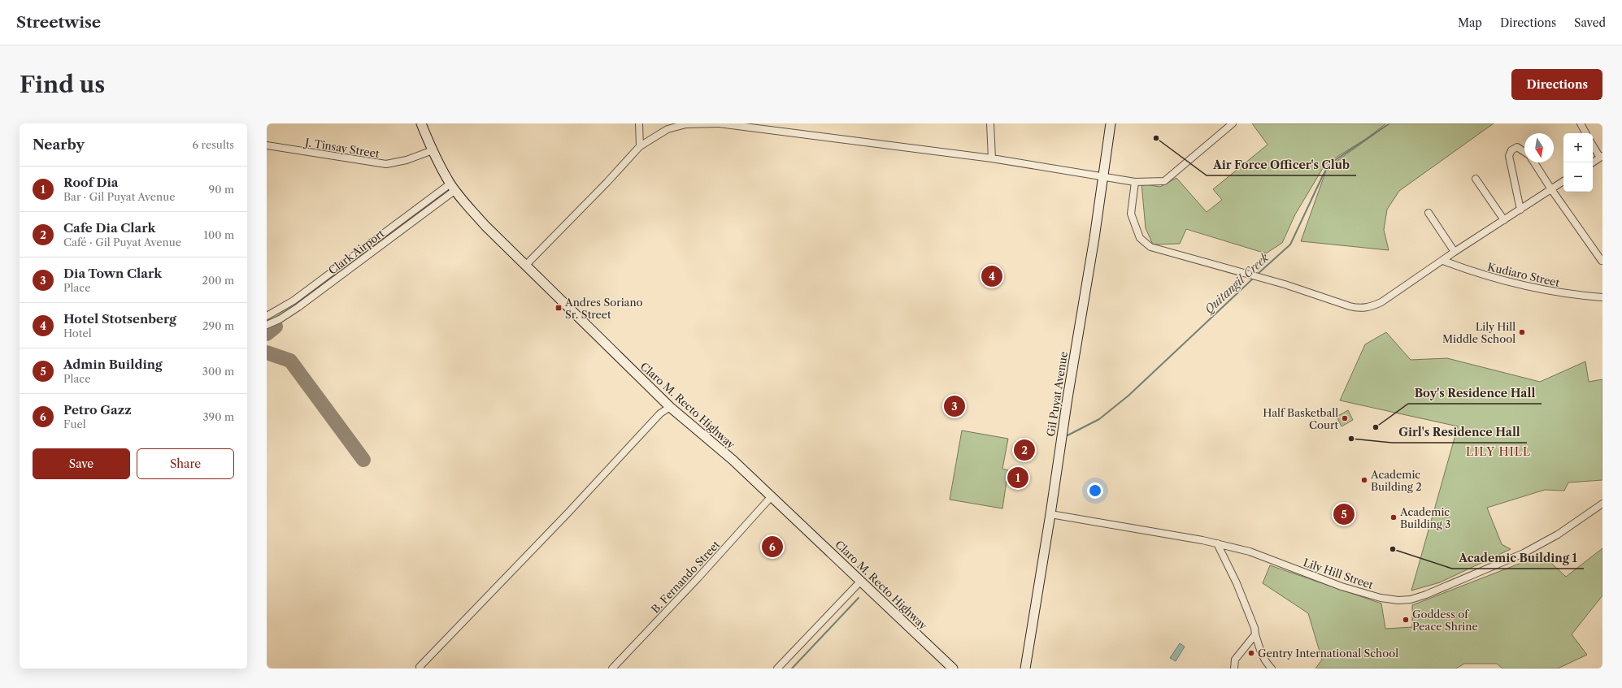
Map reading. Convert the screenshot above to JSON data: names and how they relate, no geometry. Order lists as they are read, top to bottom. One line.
{"streets":{"main road":["Gil Puyat Avenue","Claro M. Recto Highway"],"street":["J. Tinsay Street","Clark Airport","Kudiaro Street","Lily Hill Street","B. Fernando Street"]},"crossings":[["J. Tinsay Street","Claro M. Recto Highway"],["Clark Airport","Claro M. Recto Highway"],["Gil Puyat Avenue","Lily Hill Street"],["Claro M. Recto Highway","B. Fernando Street"]],"districts":["LILY HILL"],"water":["Quitangil Creek"],"places":{"other":["Air Force Officer's Club","Lily Hill Middle School","Half Basketball Court","Boy's Residence Hall","Girl's Residence Hall","Academic Building 2","Academic Building 3","Academic Building 1","Goddess of Peace Shrine","Gentry International School"],"transit":["Andres Soriano Sr. Street"]},"north":"bottom","page":{"header":"Streetwise","nav":["Map","Directions","Saved"],"buttons":["Directions",["Save","Share"]],"title":"Find us","heading":["Nearby","6 results"],"map_buttons":["+","−"],"list":[{"mark":"1","name":"Roof Dia","note":"Bar · Gil Puyat Avenue","value":"90 m"},{"mark":"2","name":"Cafe Dia Clark","note":"Café · Gil Puyat Avenue","value":"100 m"},{"mark":"3","name":"Dia Town Clark","note":"Place","value":"200 m"},{"mark":"4","name":"Hotel Stotsenberg","note":"Hotel","value":"290 m"},{"mark":"5","name":"Admin Building","note":"Place","value":"300 m"},{"mark":"6","name":"Petro Gazz","note":"Fuel","value":"390 m"}],"pins":["4","3","2","1","5","6"]}}
